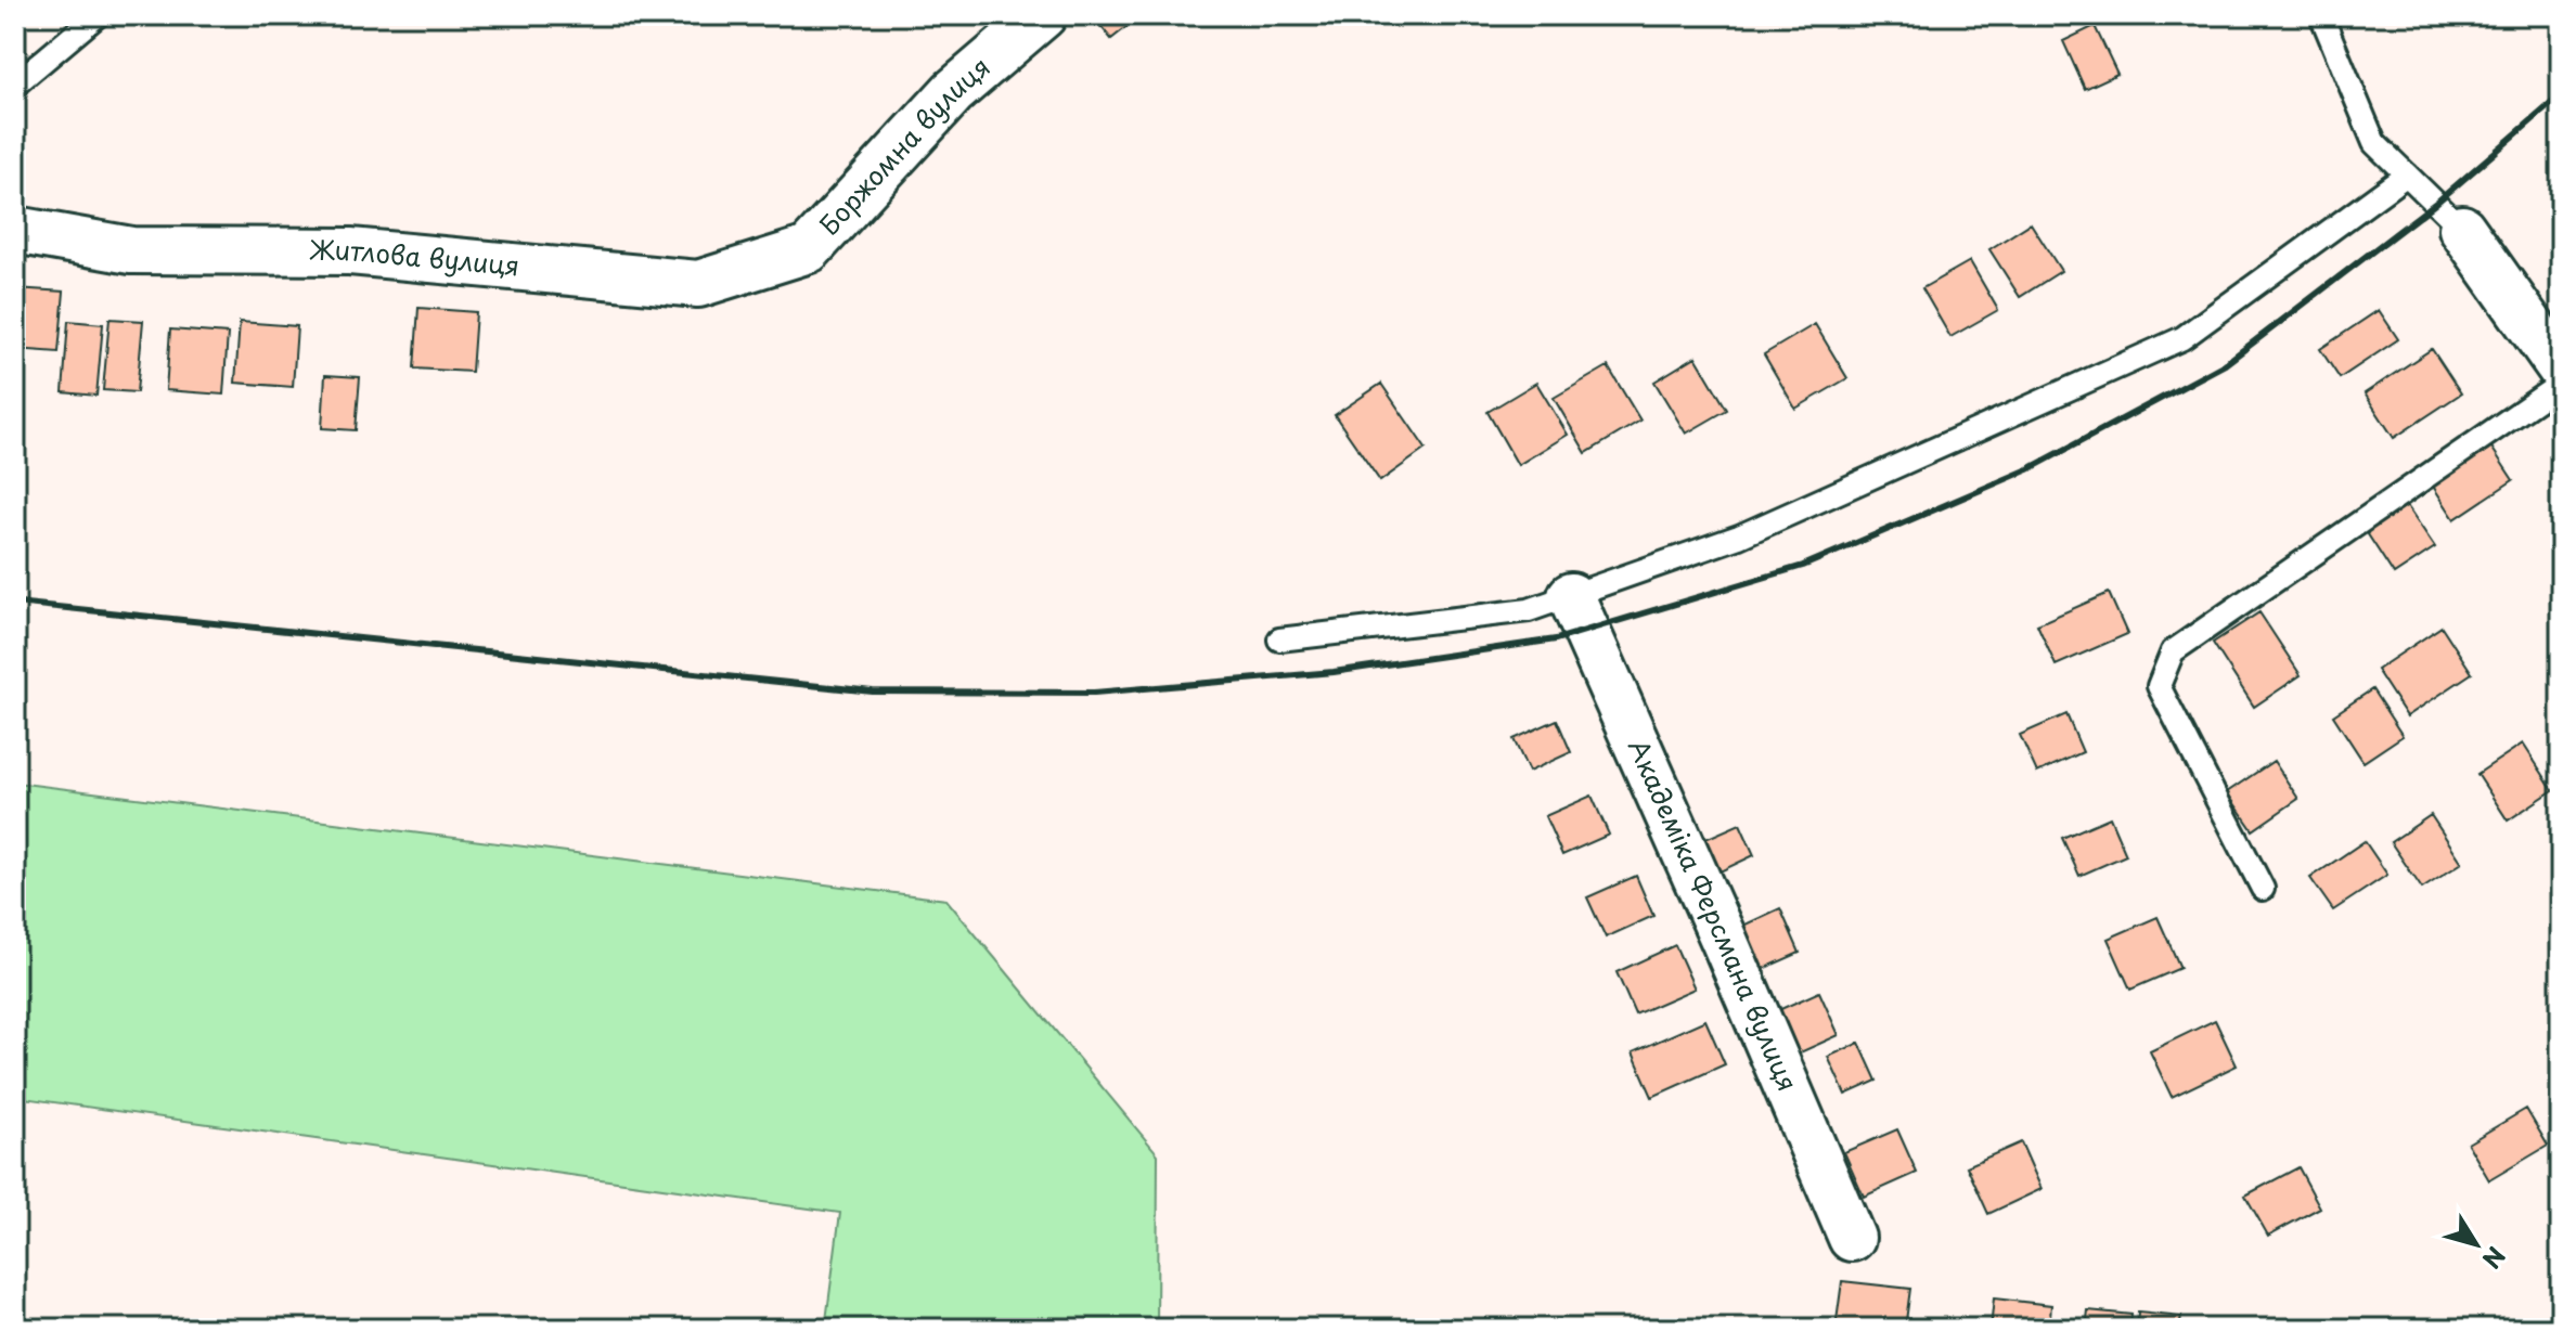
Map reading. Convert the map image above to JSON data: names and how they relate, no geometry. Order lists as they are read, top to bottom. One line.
{"streets":{"street":["Боржомна вулиця","Житлова вулиця","Академіка Ферсмана вулиця"]},"crossings":[["Боржомна вулиця","Житлова вулиця"]],"north":"bottom right"}
